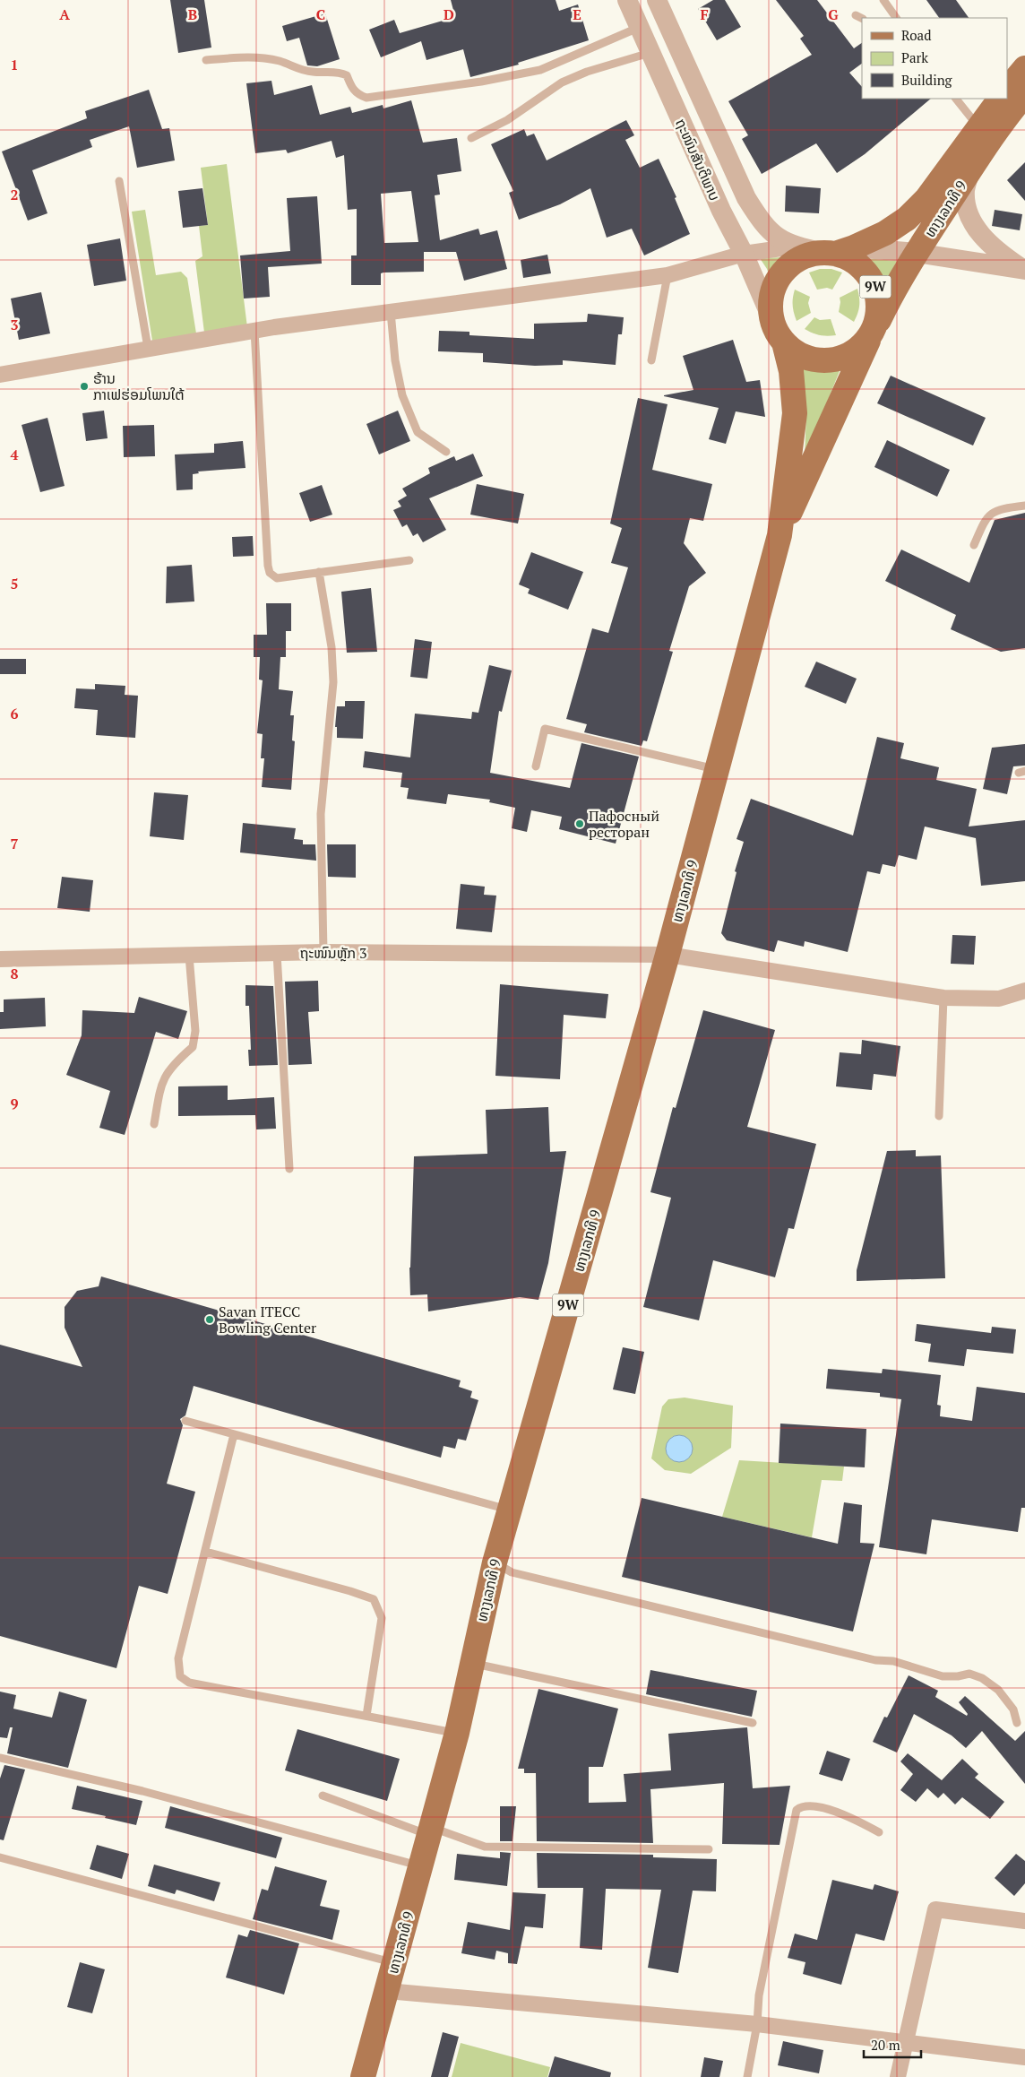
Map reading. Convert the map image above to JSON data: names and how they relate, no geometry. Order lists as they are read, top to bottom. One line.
{"streets":{"main road":["ທາງເລກທີ 9","9W"],"street":["ຖະໜົນສັນຕິພາບ","ຖະໜົນຫຼັກ 3"]},"crossings":[["ຖະໜົນສັນຕິພາບ","ທາງເລກທີ 9"],["ທາງເລກທີ 9","ຖະໜົນຫຼັກ 3"]],"places":["ຮ້ານ ກາເຟຮ່ອມໂພນໃຕ້","Пафосный ресторан","Savan ITECC Bowling Center"],"legend":["Road","Park","Building"],"scale_bar":"20 m","grid":{"columns":["A","B","C","D","E","F","G"],"rows":["1","2","3","4","5","6","7","8","9"]}}
